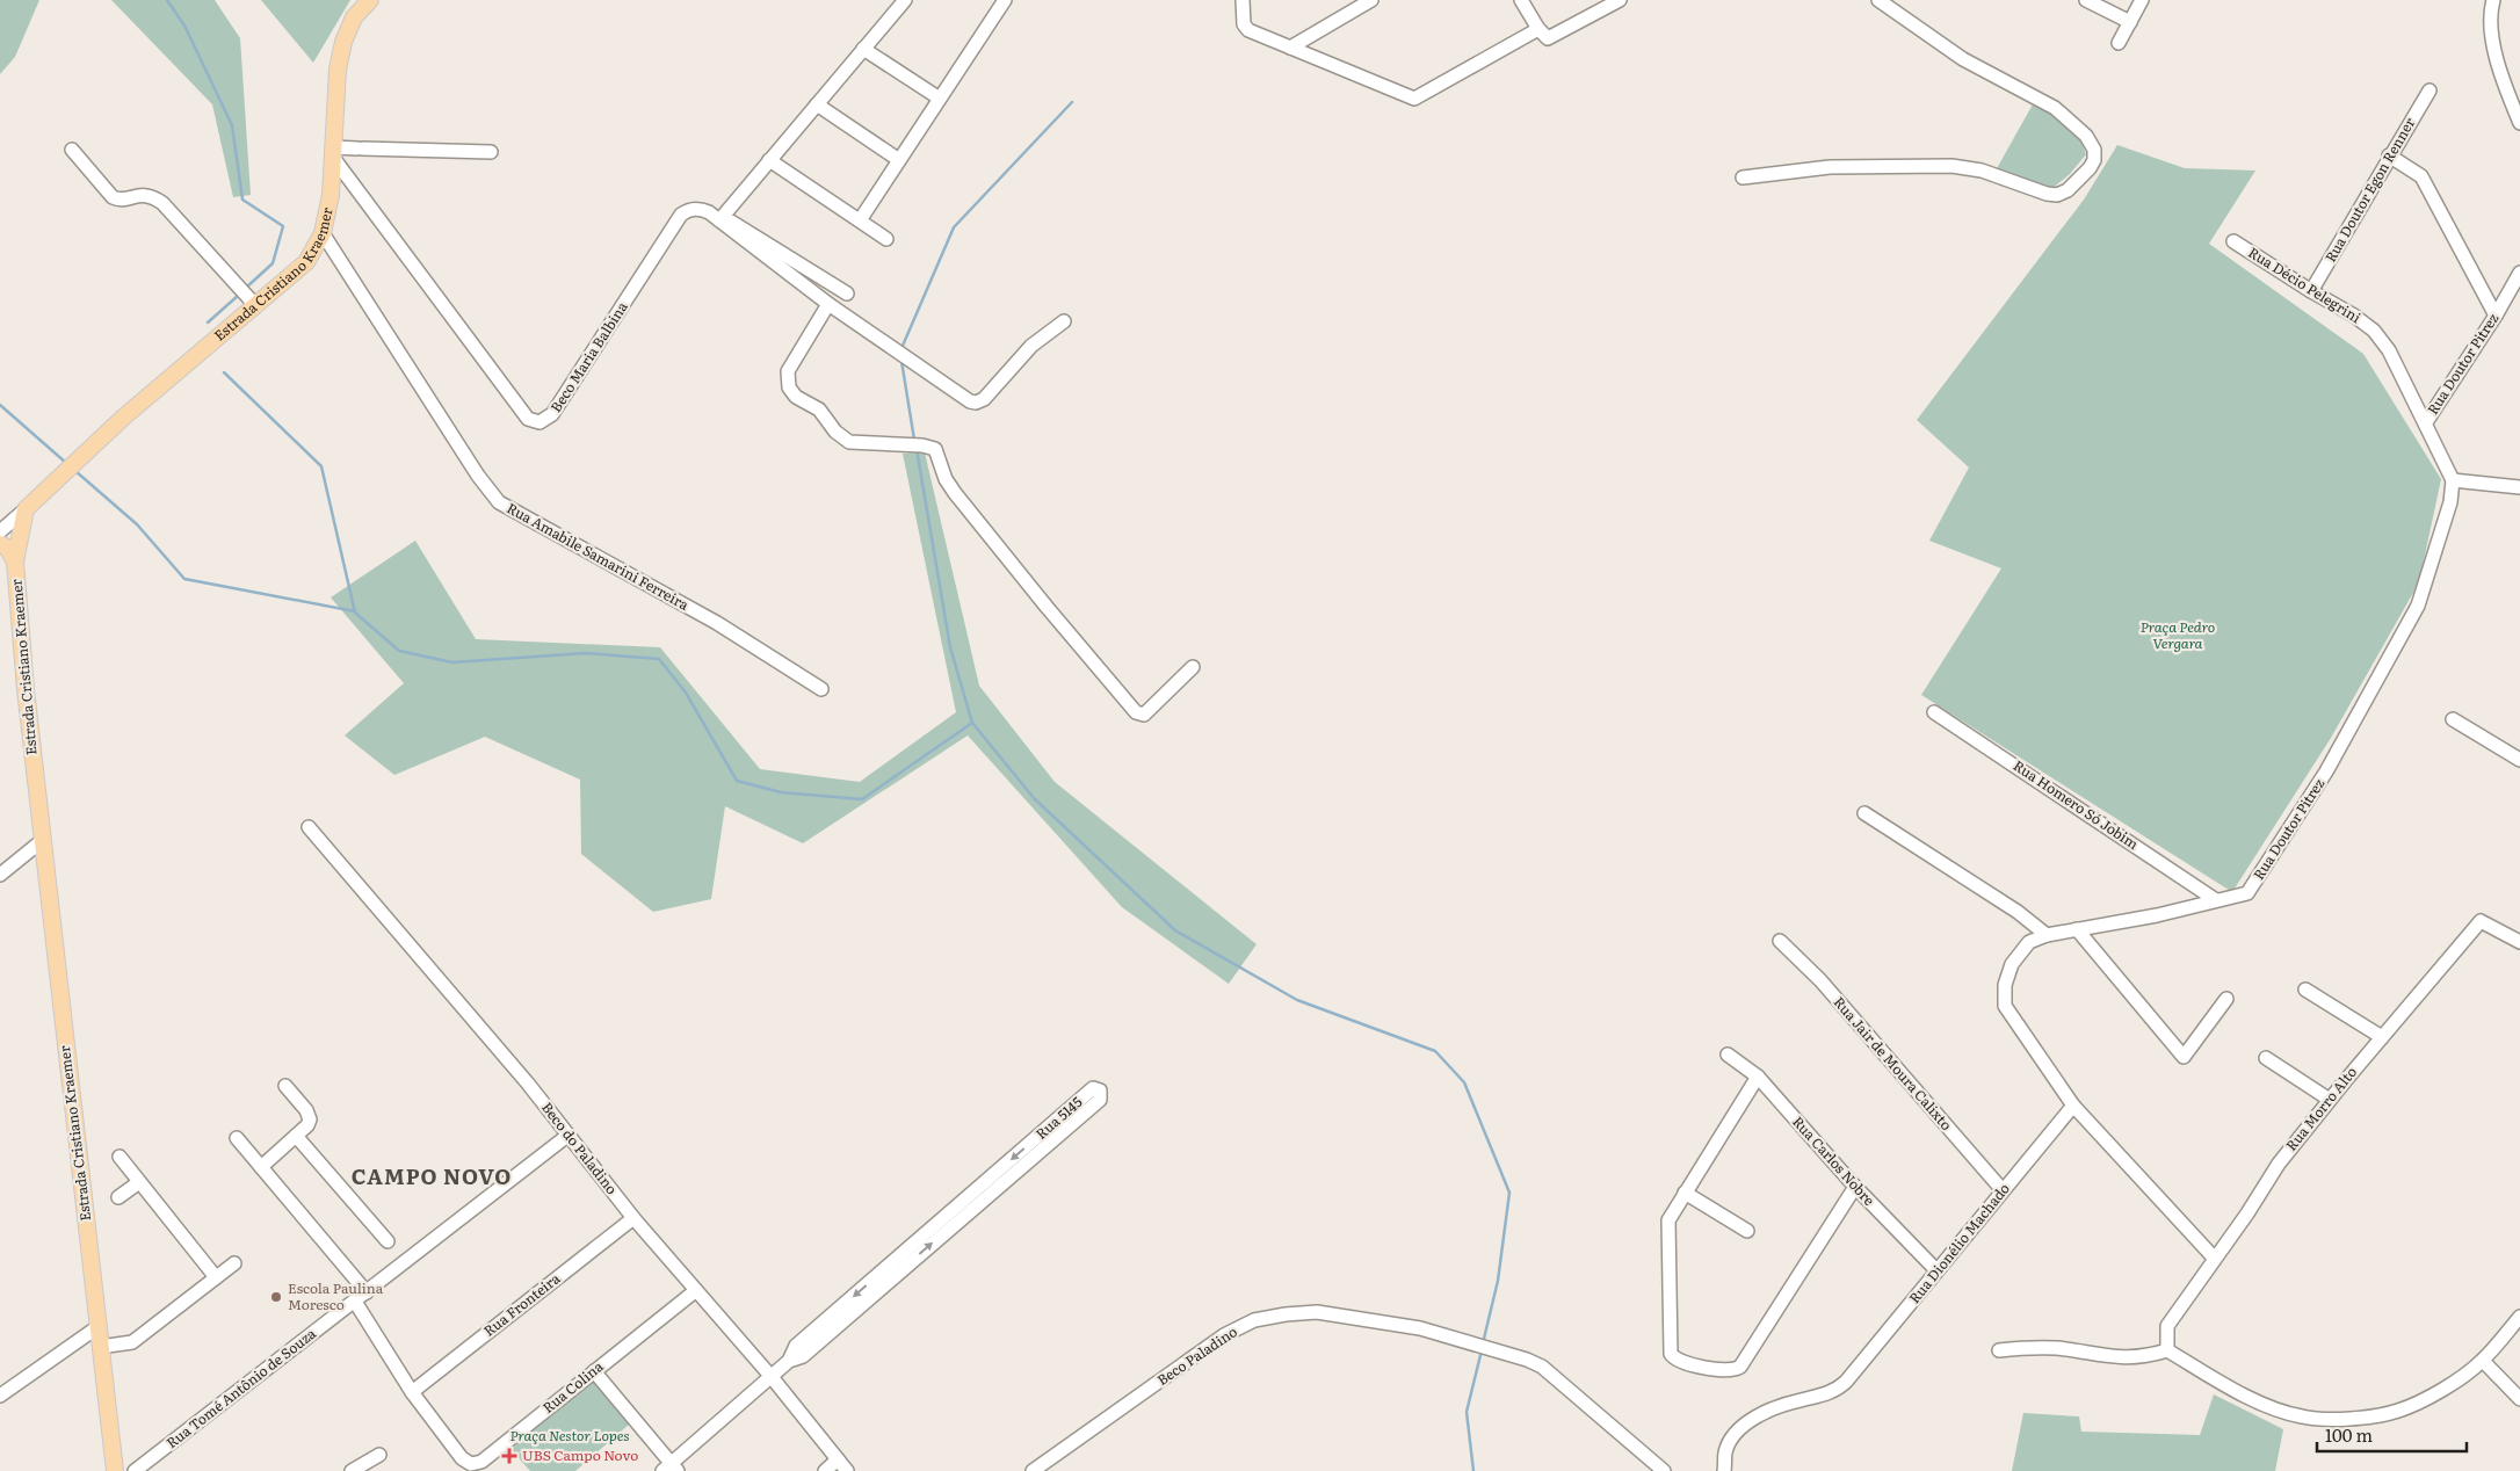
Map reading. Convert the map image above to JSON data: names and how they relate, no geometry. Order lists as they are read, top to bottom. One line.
{"streets":{"main road":["Estrada Cristiano Kraemer"],"street":["Rua Doutor Egon Renner","Rua Décio Pelegrini","Beco Maria Balbina","Rua Doutor Pitrez","Rua Amabile Samarini Ferreira","Rua Homero Só Jobim","Rua Jair de Moura Calixto","Rua Morro Alto","Rua 5145","Beco do Paladino","Rua Carlos Nobre","Rua Dionélio Machado","Rua Fronteira","Beco Paladino","Rua Colina","Rua Tomé Antônio de Souza"]},"crossings":[["Rua Doutor Egon Renner","Rua Décio Pelegrini"],["Estrada Cristiano Kraemer","Beco Maria Balbina"],["Estrada Cristiano Kraemer","Rua Amabile Samarini Ferreira"],["Rua Décio Pelegrini","Rua Doutor Pitrez"],["Rua Doutor Pitrez","Rua Homero Só Jobim"],["Rua Doutor Pitrez","Rua Morro Alto"],["Rua Doutor Pitrez","Rua Dionélio Machado"],["Rua Jair de Moura Calixto","Rua Dionélio Machado"],["Rua 5145","Beco do Paladino"],["Beco do Paladino","Rua Fronteira"],["Beco do Paladino","Rua Colina"],["Beco do Paladino","Rua Tomé Antônio de Souza"],["Rua Carlos Nobre","Rua Dionélio Machado"],["Rua Fronteira","Rua Colina"],["Rua Colina","Rua Tomé Antônio de Souza"]],"districts":["CAMPO NOVO"],"parks":["Praça Pedro Vergara","Praça Nestor Lopes"],"places":{"other":["Escola Paulina Moresco"],"health":["UBS Campo Novo"]},"scale_bar":"100 m"}
